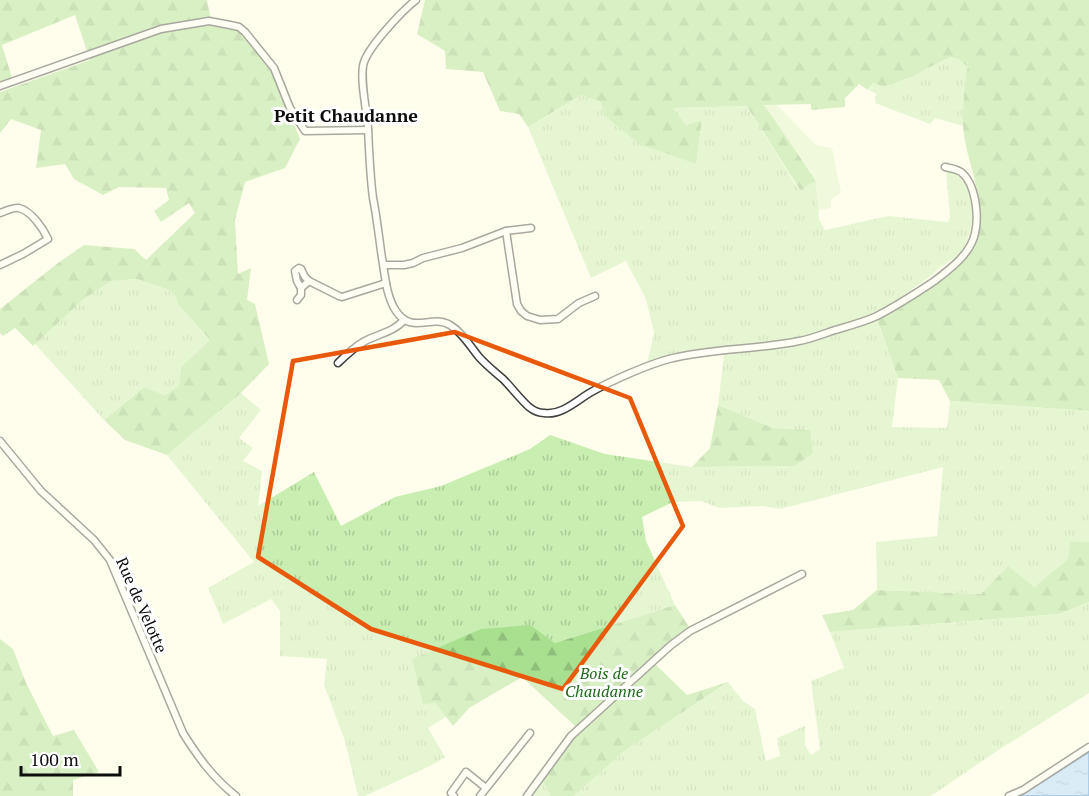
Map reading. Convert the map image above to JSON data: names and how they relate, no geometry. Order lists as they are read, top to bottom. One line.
{"streets":{"street":["Rue de Velotte"]},"districts":["Petit Chaudanne"],"parks":["Bois de Chaudanne"],"scale_bar":"100 m"}
